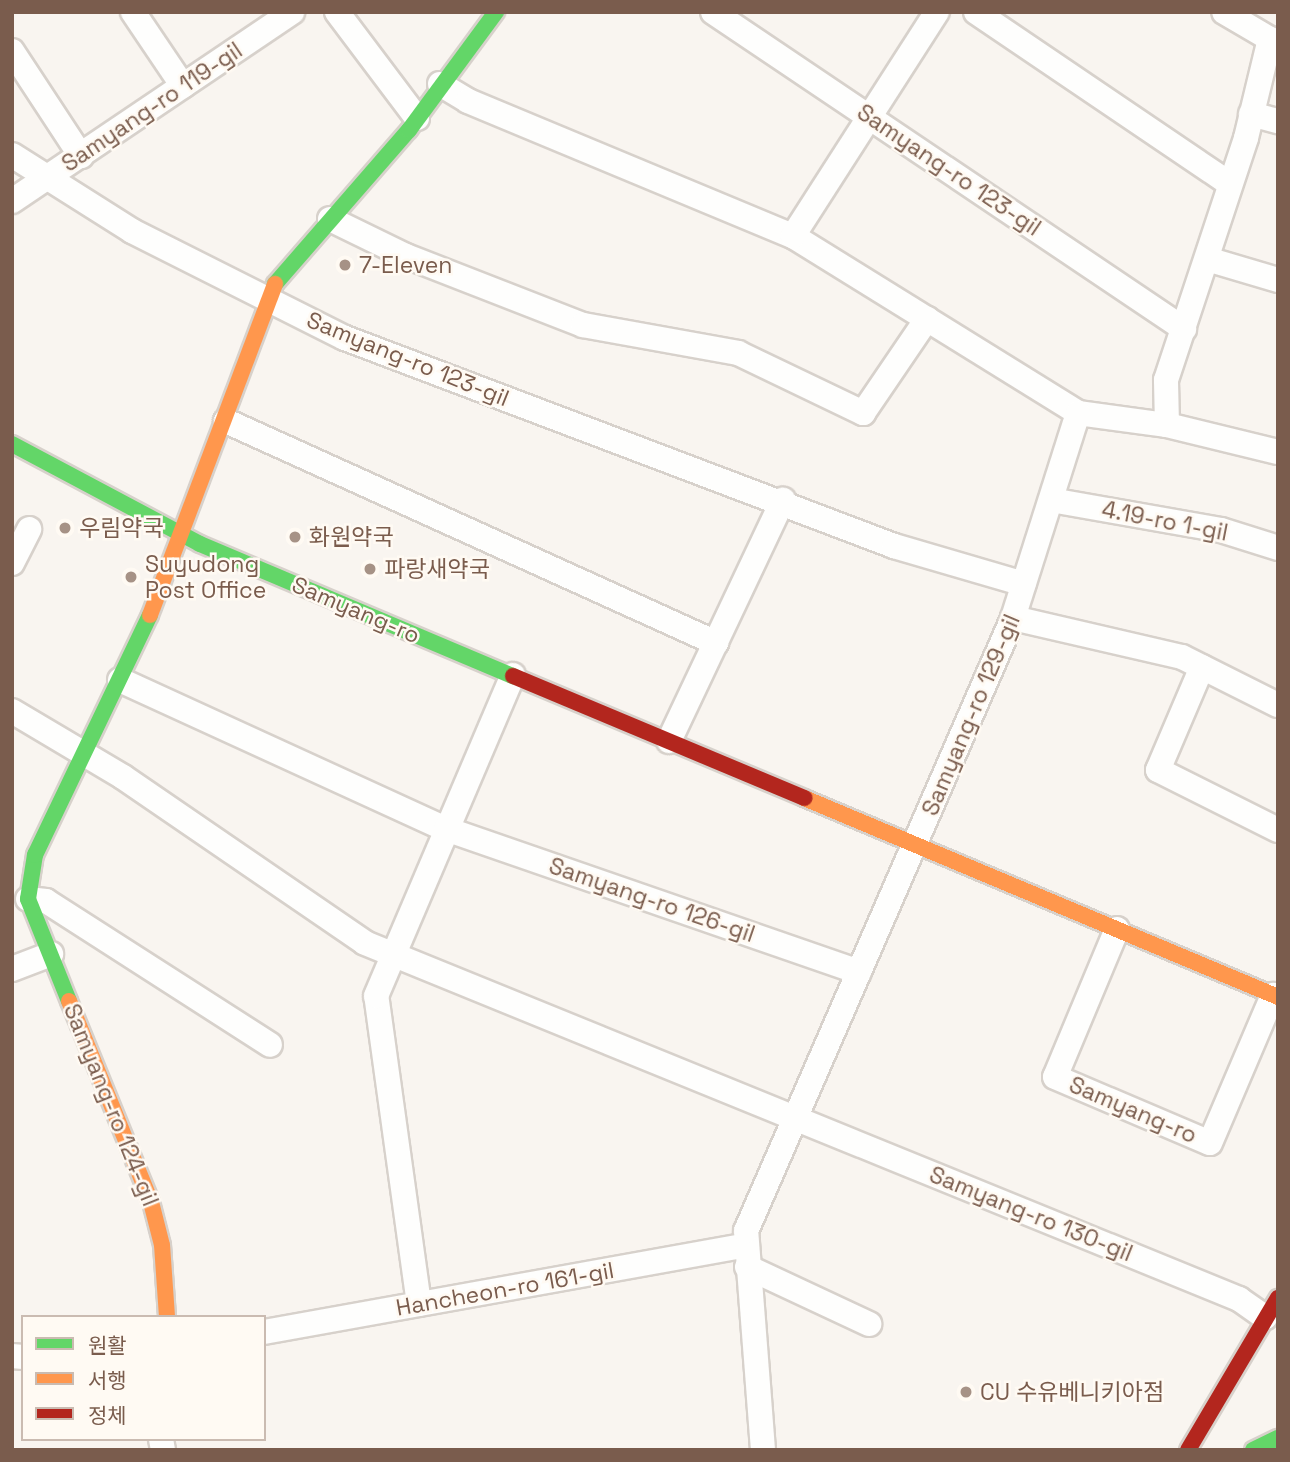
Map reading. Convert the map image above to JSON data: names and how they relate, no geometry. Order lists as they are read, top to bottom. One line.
{"streets":{"street":["Samyang-ro 119-gil","Samyang-ro 123-gil","4.19-ro 1-gil","Samyang-ro","Samyang-ro 129-gil","Samyang-ro 126-gil","Samyang-ro 124-gil","Samyang-ro 130-gil","Hancheon-ro 161-gil"]},"crossings":[["Samyang-ro 119-gil","Samyang-ro 123-gil"],["Samyang-ro 123-gil","Samyang-ro 129-gil"],["4.19-ro 1-gil","Samyang-ro 129-gil"],["Samyang-ro","Samyang-ro 129-gil"]],"places":["7-Eleven","우림약국","화원약국","파랑새약국","Suyudong Post Office","CU 수유베니키아점"],"legend":["원활","서행","정체"]}
